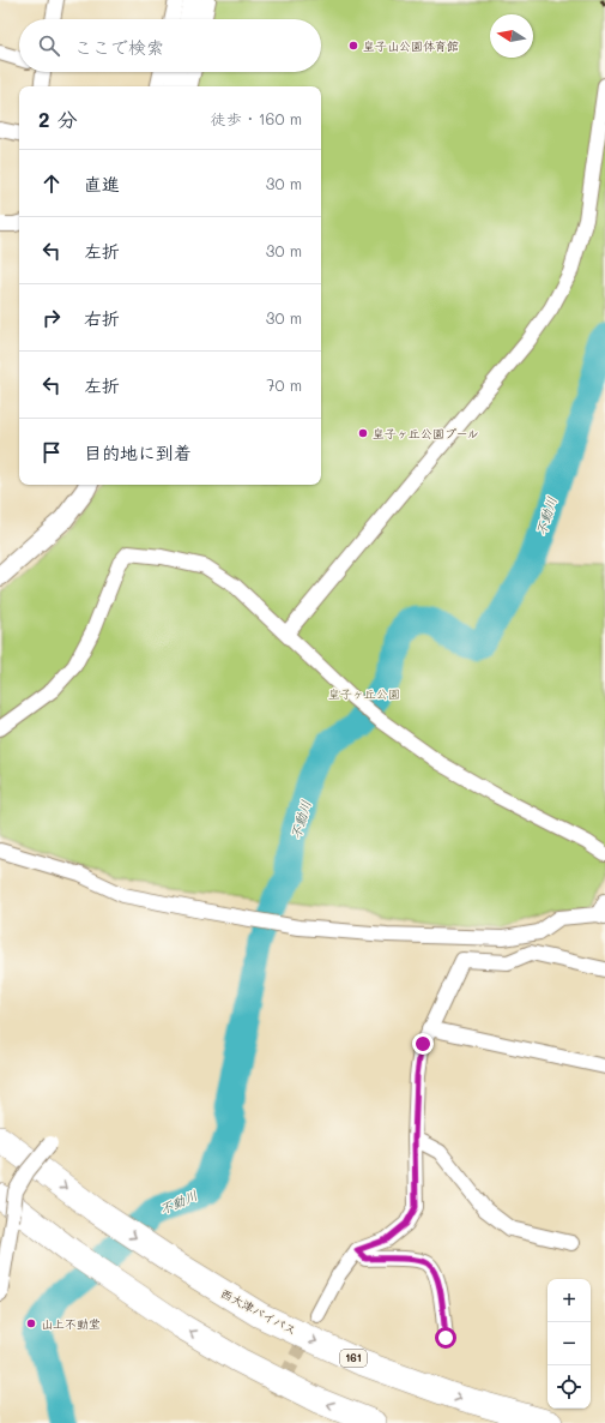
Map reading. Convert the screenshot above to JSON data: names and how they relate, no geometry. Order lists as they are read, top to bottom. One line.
{"streets":{"highway":["西大津バイパス","161"]},"water":["不動川"],"parks":["皇子ヶ丘公園"],"places":["皇子山公園体育館","皇子ヶ丘公園プール","山上不動堂"],"north":"left","page":{"search":"ここで検索","heading":["2 分","徒歩 · 160 m"],"list":[["直進","30 m"],["左折","30 m"],["右折","30 m"],["左折","70 m"],"目的地に到着"],"map_buttons":["+","−"]}}
